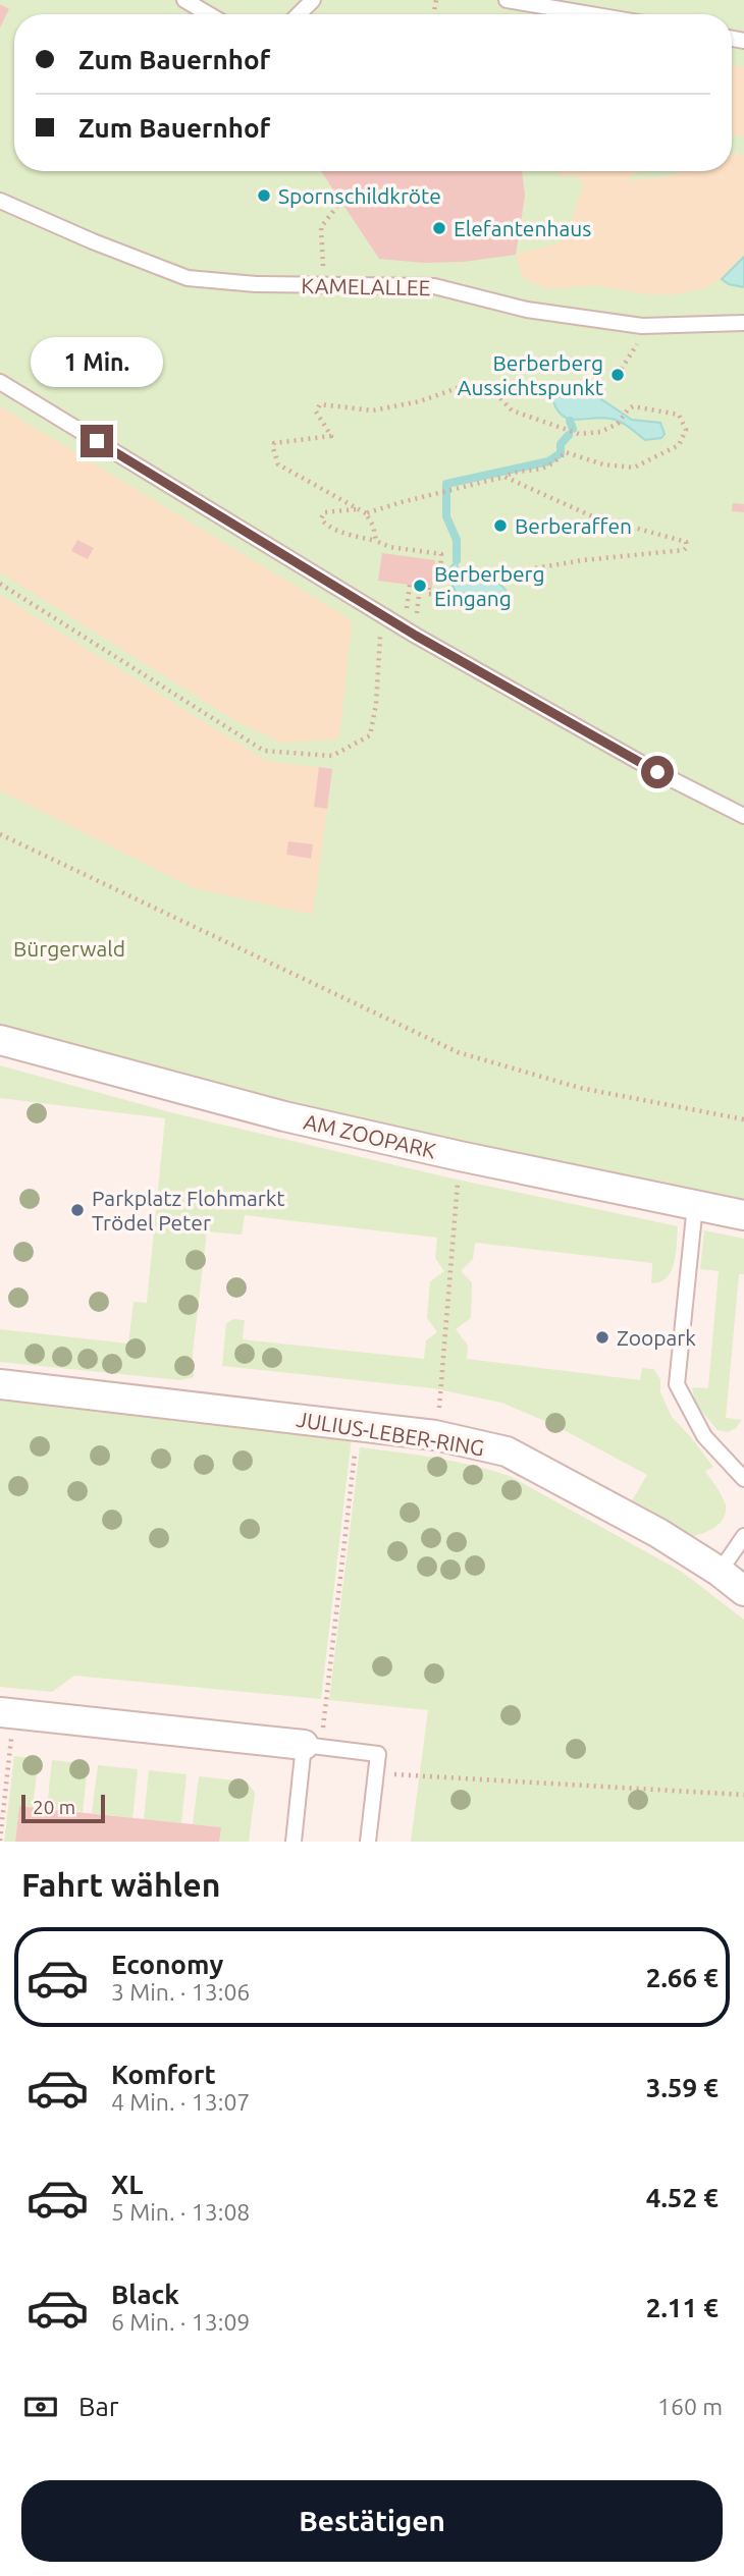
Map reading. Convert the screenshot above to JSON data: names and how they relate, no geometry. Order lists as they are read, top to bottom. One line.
{"streets":{"street":["AM ZOOPARK","JULIUS-LEBER-RING"],"lane":["KAMELALLEE"]},"parks":["Bürgerwald"],"places":["Spornschildkröte","Elefantenhaus","Berberberg Aussichtspunkt","Berberaffen","Berberberg Eingang","Parkplatz Flohmarkt Trödel Peter","Zoopark"],"scale_bar":"20 m","page":{"banner":["Zum Bauernhof","Zum Bauernhof"],"bubble":"1 Min.","scale":"20 m","heading":"Fahrt wählen","list":[{"name":"Economy","note":"3 Min. · 13:06","value":"2.66 €"},{"name":"Komfort","note":"4 Min. · 13:07","value":"3.59 €"},{"name":"XL","note":"5 Min. · 13:08","value":"4.52 €"},{"name":"Black","note":"6 Min. · 13:09","value":"2.11 €"}],"pay":["Bar","160 m"],"buttons":"Bestätigen"}}
